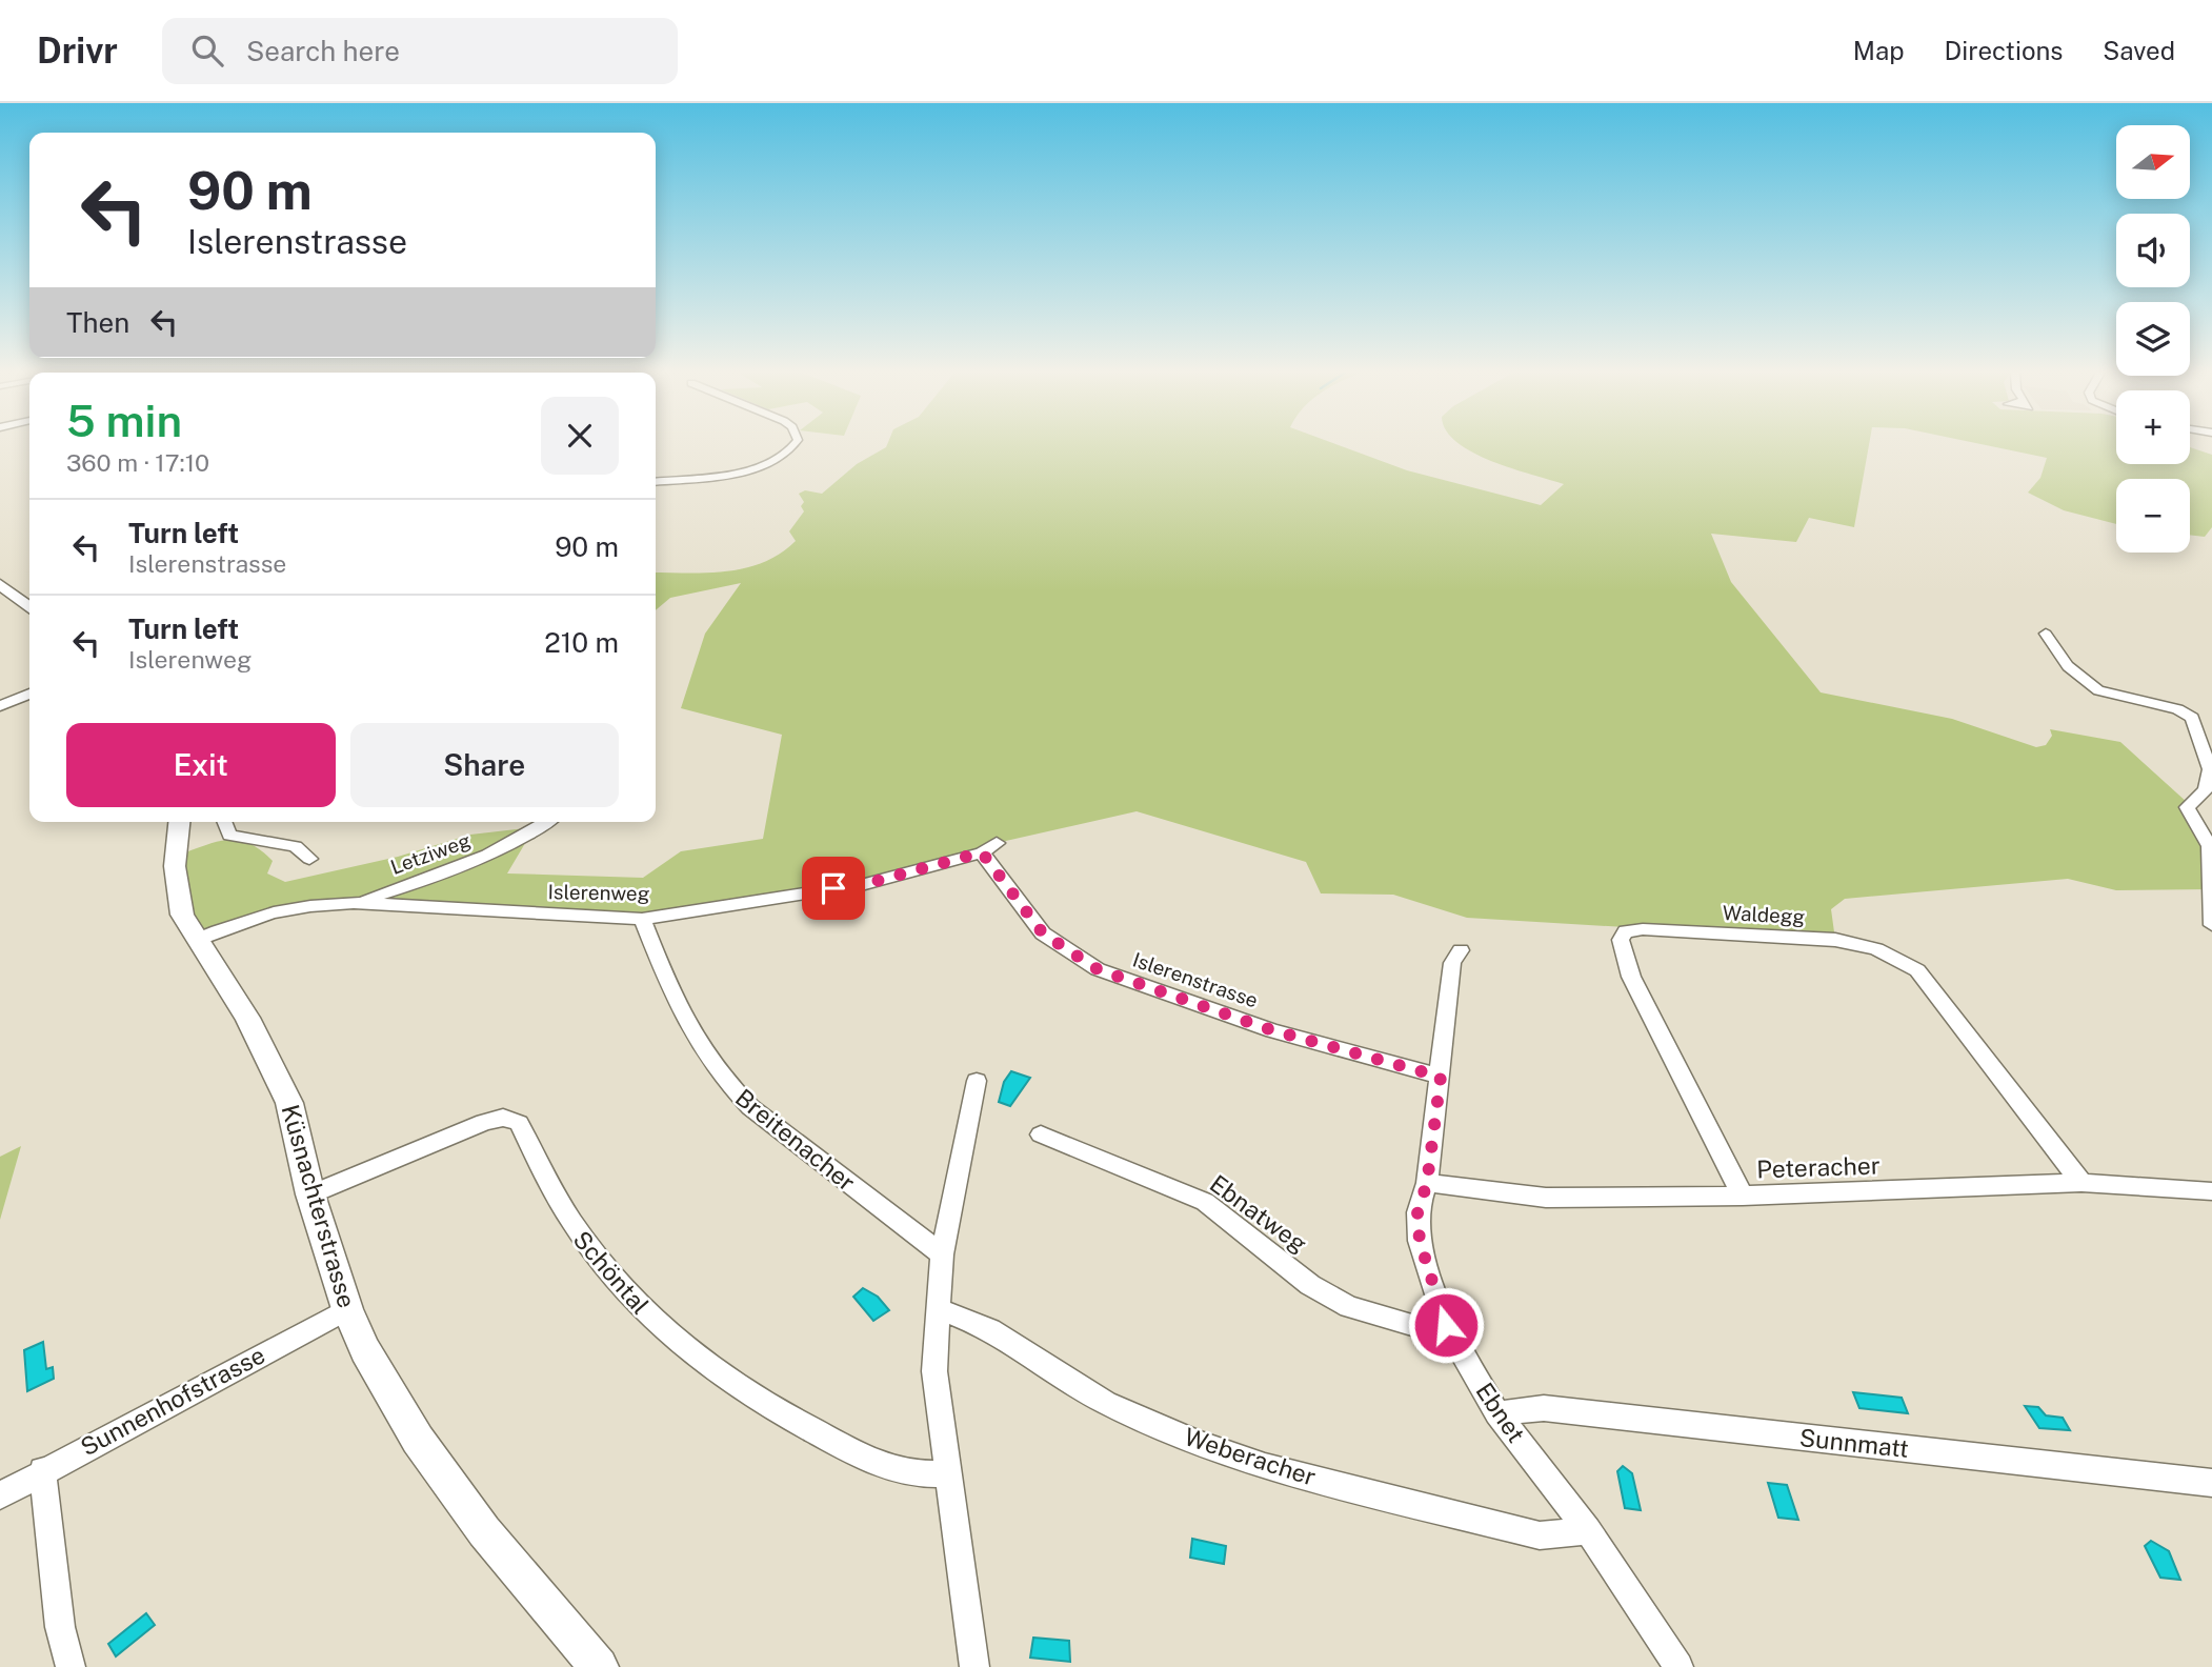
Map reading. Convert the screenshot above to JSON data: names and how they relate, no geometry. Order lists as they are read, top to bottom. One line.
{"streets":{"main road":["Küsnachterstrasse"],"street":["Letziweg","Islerenweg","Waldegg","Islerenstrasse","Breitenacher","Peteracher","Ebnatweg","Schöntal","Sunnenhofstrasse","Ebnet","Sunnmatt","Weberacher"]},"crossings":[["Letziweg","Islerenweg"],["Islerenweg","Islerenstrasse"],["Islerenweg","Breitenacher"],["Islerenweg","Küsnachterstrasse"],["Waldegg","Peteracher"],["Islerenstrasse","Ebnet"],["Peteracher","Ebnet"],["Küsnachterstrasse","Schöntal"],["Küsnachterstrasse","Sunnenhofstrasse"],["Ebnatweg","Ebnet"],["Ebnet","Sunnmatt"],["Ebnet","Weberacher"]],"north":"right","page":{"header":"Drivr","search":"Search here","nav":["Map","Directions","Saved"],"map_buttons":["+","−"],"turn":["90 m","Islerenstrasse"],"then":"Then","heading":["5 min","360 m · 17:10"],"list":[{"name":"Turn left","note":"Islerenstrasse","value":"90 m"},{"name":"Turn left","note":"Islerenweg","value":"210 m"}],"buttons":["Exit","Share"]}}
